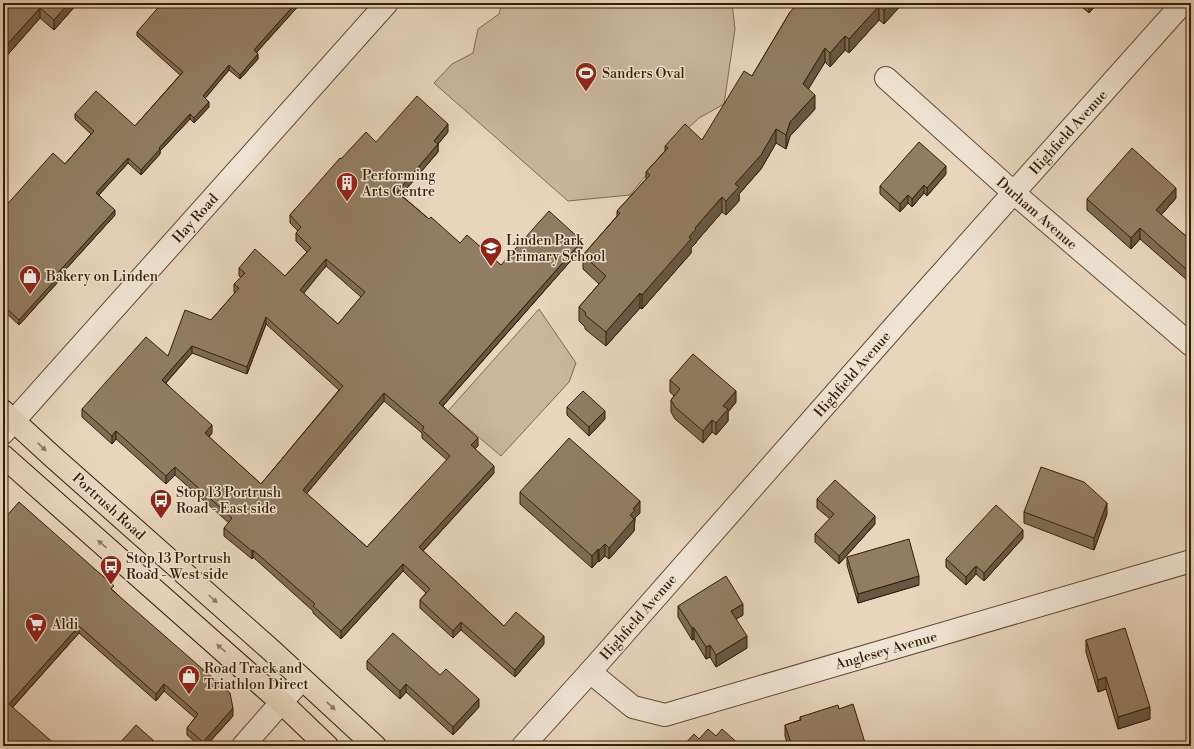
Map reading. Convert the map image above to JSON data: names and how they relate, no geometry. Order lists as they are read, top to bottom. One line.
{"streets":{"highway":["Portrush Road"],"street":["Highfield Avenue","Durham Avenue","Hay Road","Anglesey Avenue"]},"crossings":[["Highfield Avenue","Durham Avenue"],["Highfield Avenue","Anglesey Avenue"],["Hay Road","Portrush Road"]],"places":{"sports":["Sanders Oval"],"building":["Performing Arts Centre"],"school or university":["Linden Park Primary School"],"shop":["Bakery on Linden","Road Track and Triathlon Direct"],"bus stop":["Stop 13 Portrush Road - East side","Stop 13 Portrush Road - West side"],"supermarket":["Aldi"]}}
